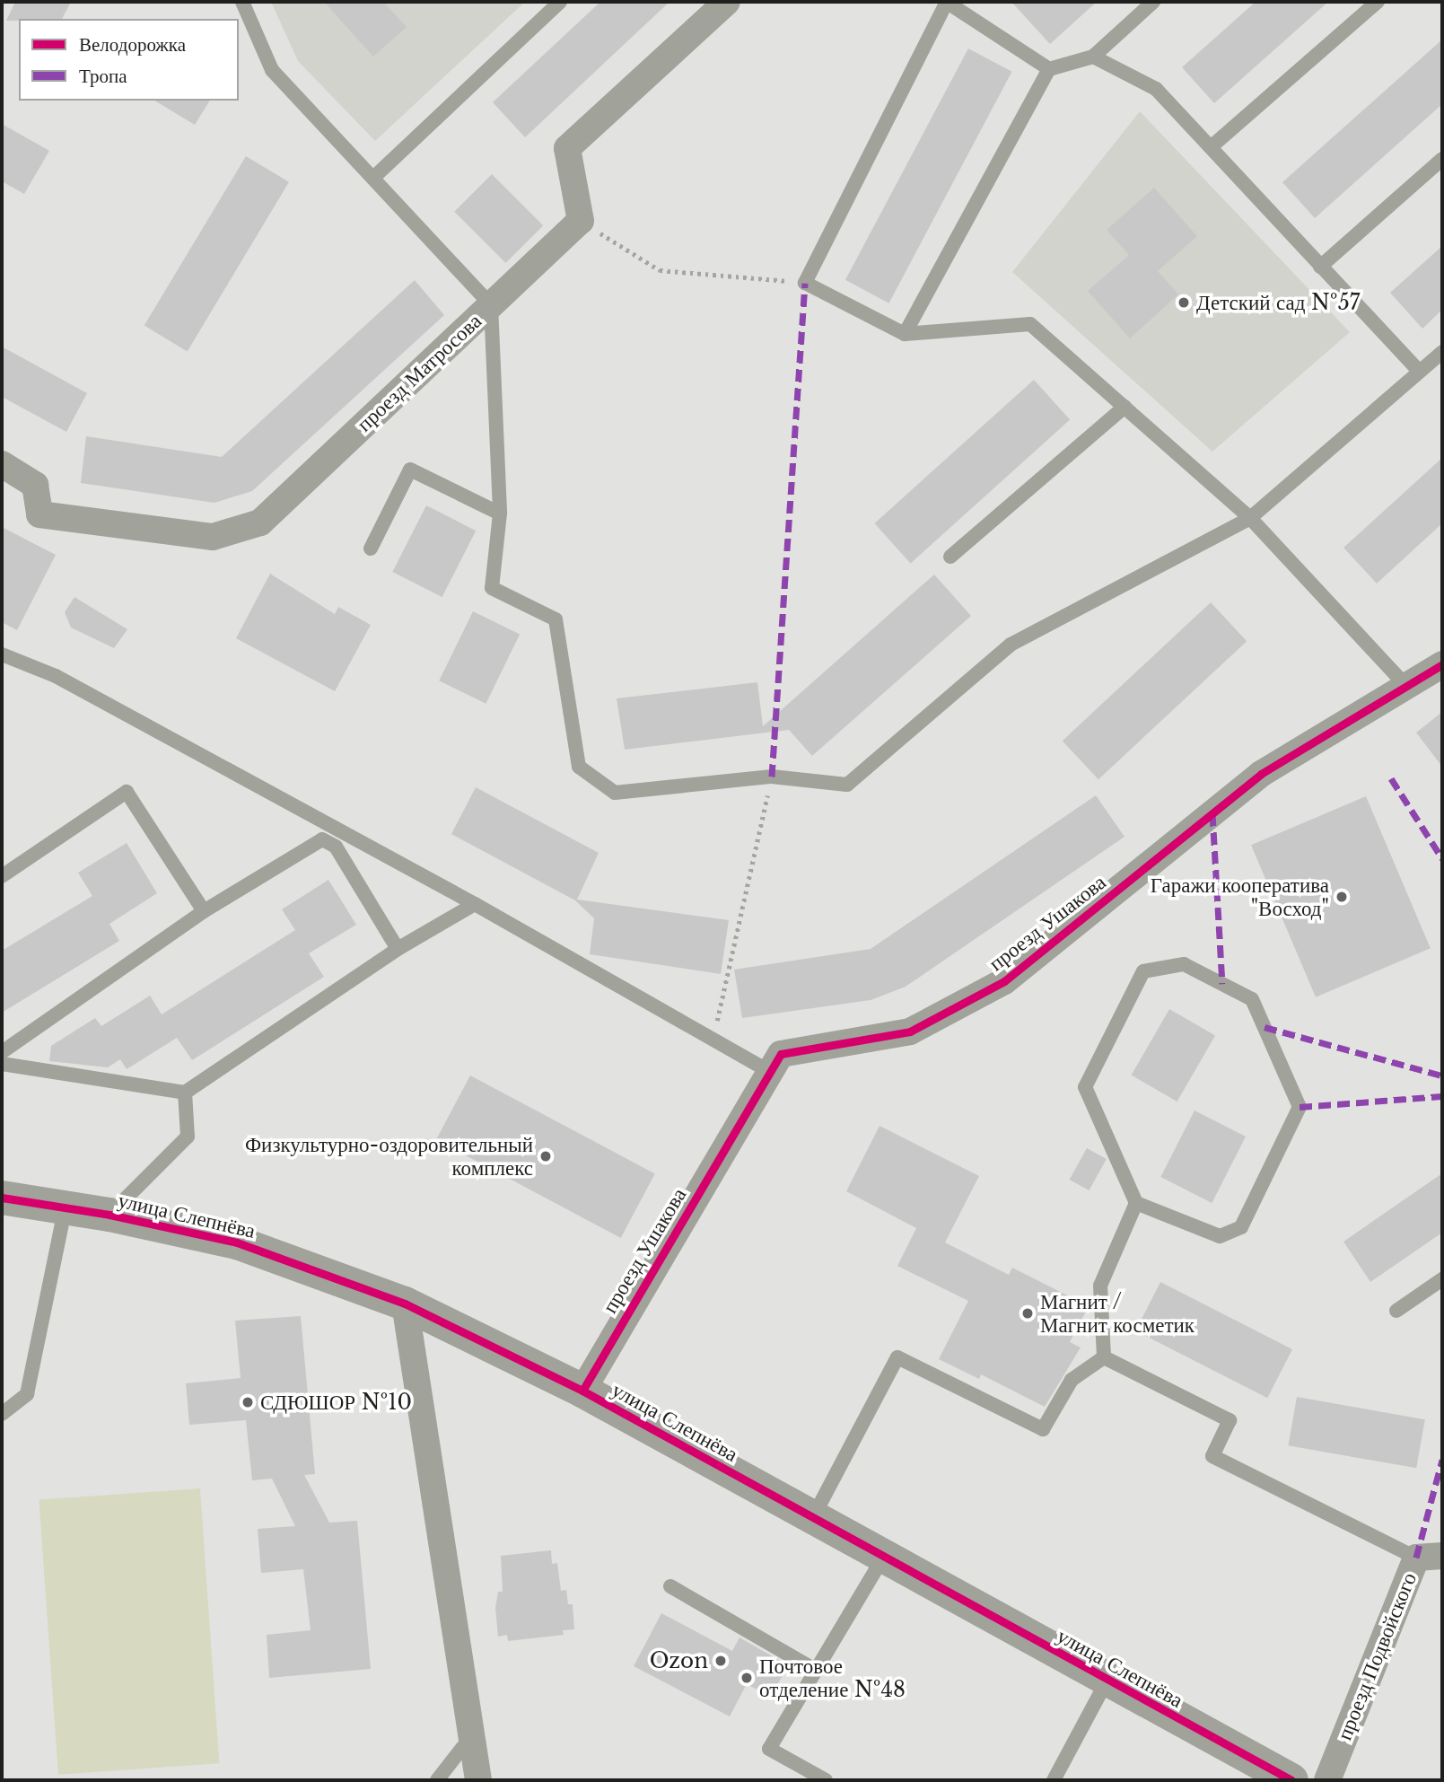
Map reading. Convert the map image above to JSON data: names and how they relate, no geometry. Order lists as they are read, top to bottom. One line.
{"streets":{"street":["проезд Матросова","проезд Ушакова","улица Слепнёва","проезд Подвойского"]},"crossings":[["проезд Ушакова","улица Слепнёва"]],"places":["Детский сад №57","Гаражи кооператива \"Восход\"","Физкультурно-оздоровительный комплекс","Магнит / Магнит косметик","СДЮШОР №10","Ozon","Почтовое отделение №48"],"legend":["Велодорожка","Тропа"]}
